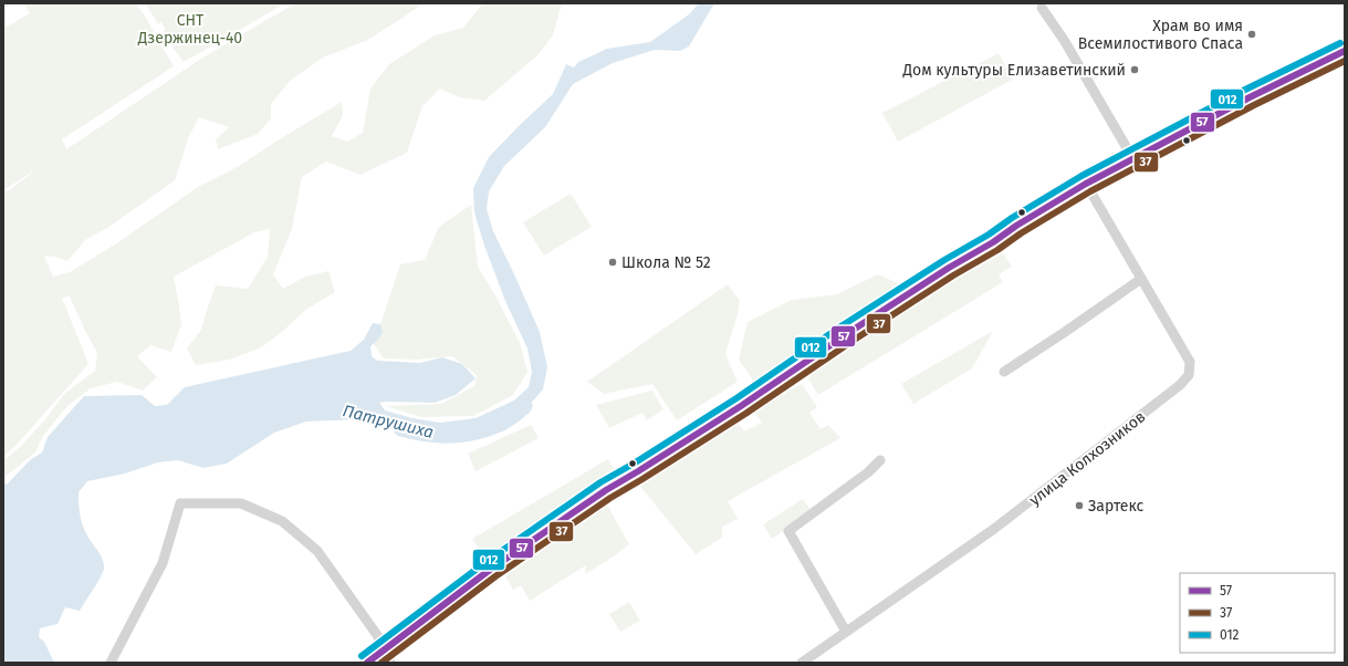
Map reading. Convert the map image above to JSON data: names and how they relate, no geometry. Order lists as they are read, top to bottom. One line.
{"streets":{"street":["улица Колхозников"]},"water":["Патрушиха"],"parks":["СНТ Дзержинец-40"],"places":["Храм во имя Всемилостивого Спаса","Дом культуры Елизаветинский","Школа № 52","Зартекс"],"lines":["transit line 012","transit line 57","transit line 37"],"legend":["57","37","012"]}
